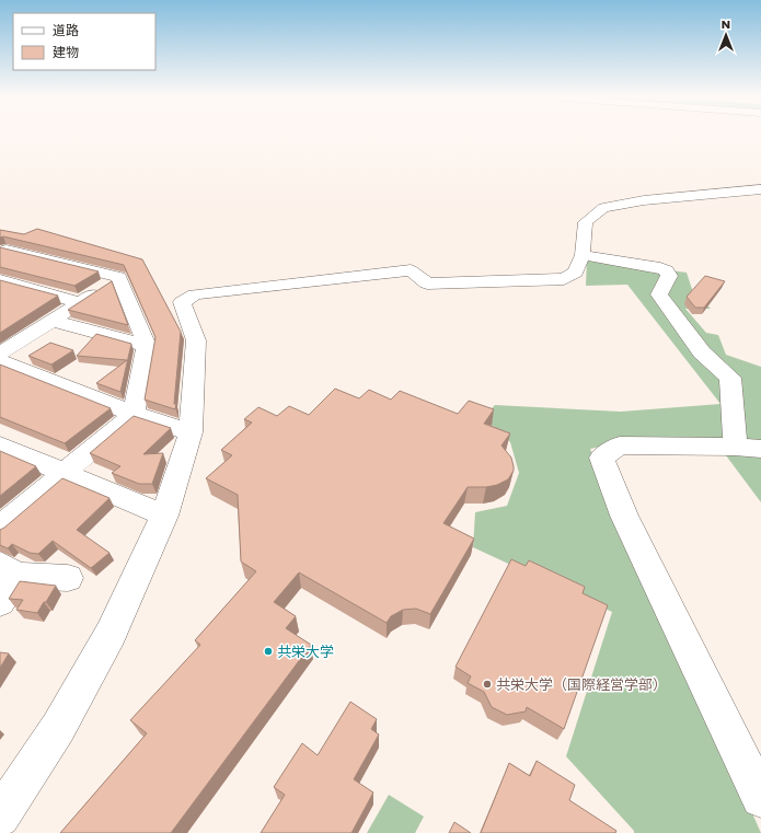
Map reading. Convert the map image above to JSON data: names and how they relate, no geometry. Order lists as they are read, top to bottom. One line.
{"places":["共栄大学","共栄大学（国際経営学部）"],"legend":["道路","建物"],"north":"top"}
